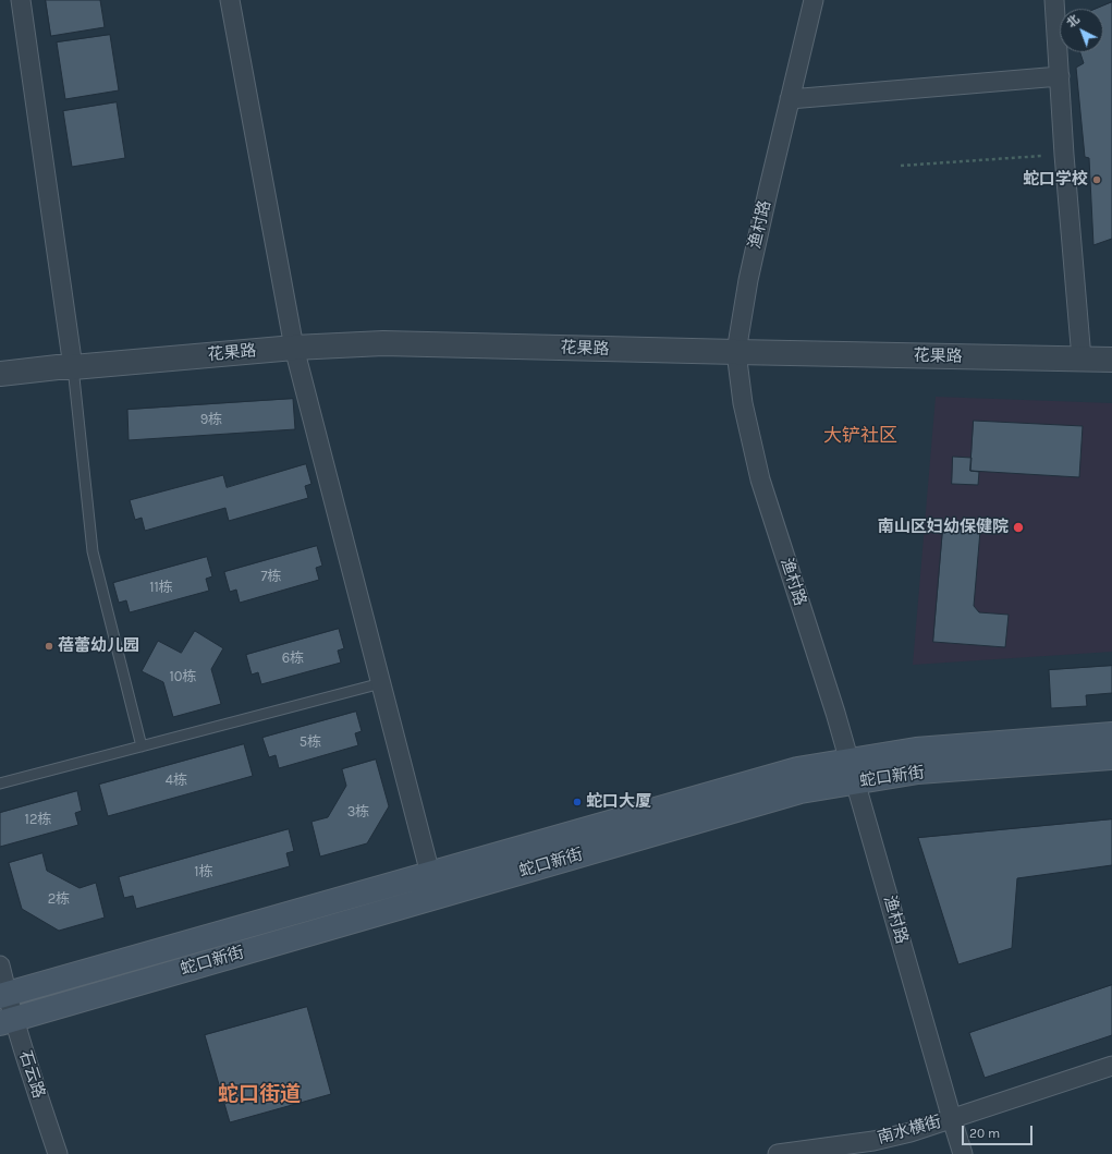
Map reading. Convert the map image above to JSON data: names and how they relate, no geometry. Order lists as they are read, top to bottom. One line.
{"streets":{"main road":["蛇口新街"],"street":["渔村路","花果路","石云路","南水横街"]},"crossings":[["渔村路","花果路"],["渔村路","蛇口新街"],["渔村路","南水横街"],["蛇口新街","石云路"]],"districts":["大铲社区","蛇口街道"],"places":["蛇口学校","南山区妇幼保健院","蓓蕾幼儿园","蛇口大厦"],"house_numbers":["9栋","7栋","11栋","6栋","10栋","5栋","4栋","3栋","12栋","1栋","2栋"],"scale_bar":"20 m","north":"top left"}
